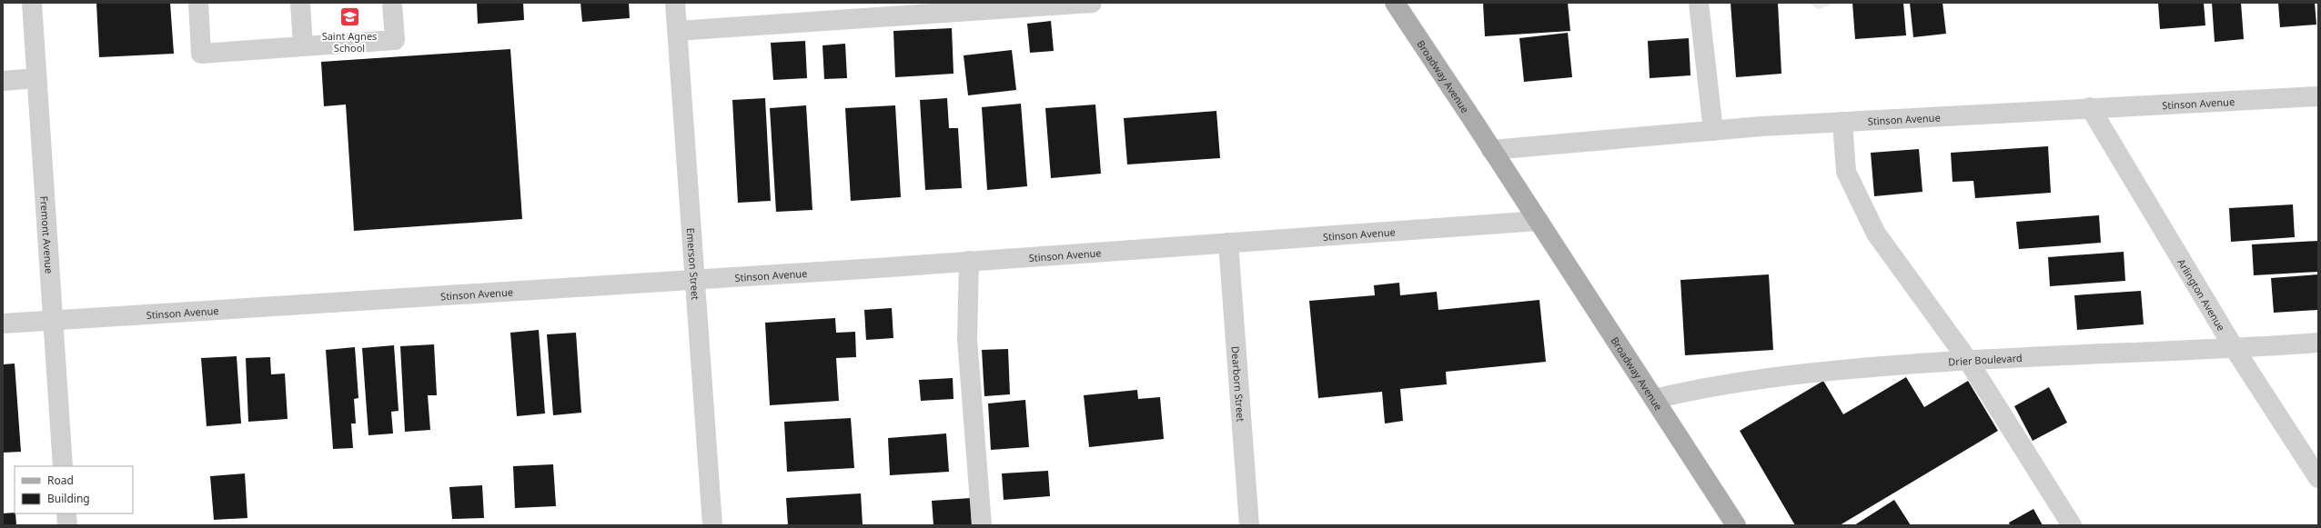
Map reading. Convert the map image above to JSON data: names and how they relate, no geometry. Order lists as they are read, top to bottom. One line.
{"streets":{"main road":["Broadway Avenue"],"street":["Stinson Avenue","Fremont Avenue","Emerson Street","Arlington Avenue","Drier Boulevard","Dearborn Street"]},"crossings":[["Broadway Avenue","Stinson Avenue"],["Broadway Avenue","Drier Boulevard"],["Stinson Avenue","Fremont Avenue"],["Stinson Avenue","Emerson Street"],["Stinson Avenue","Arlington Avenue"],["Stinson Avenue","Dearborn Street"],["Arlington Avenue","Drier Boulevard"]],"places":{"school or university":["Saint Agnes School"]},"legend":["Road","Building"]}
